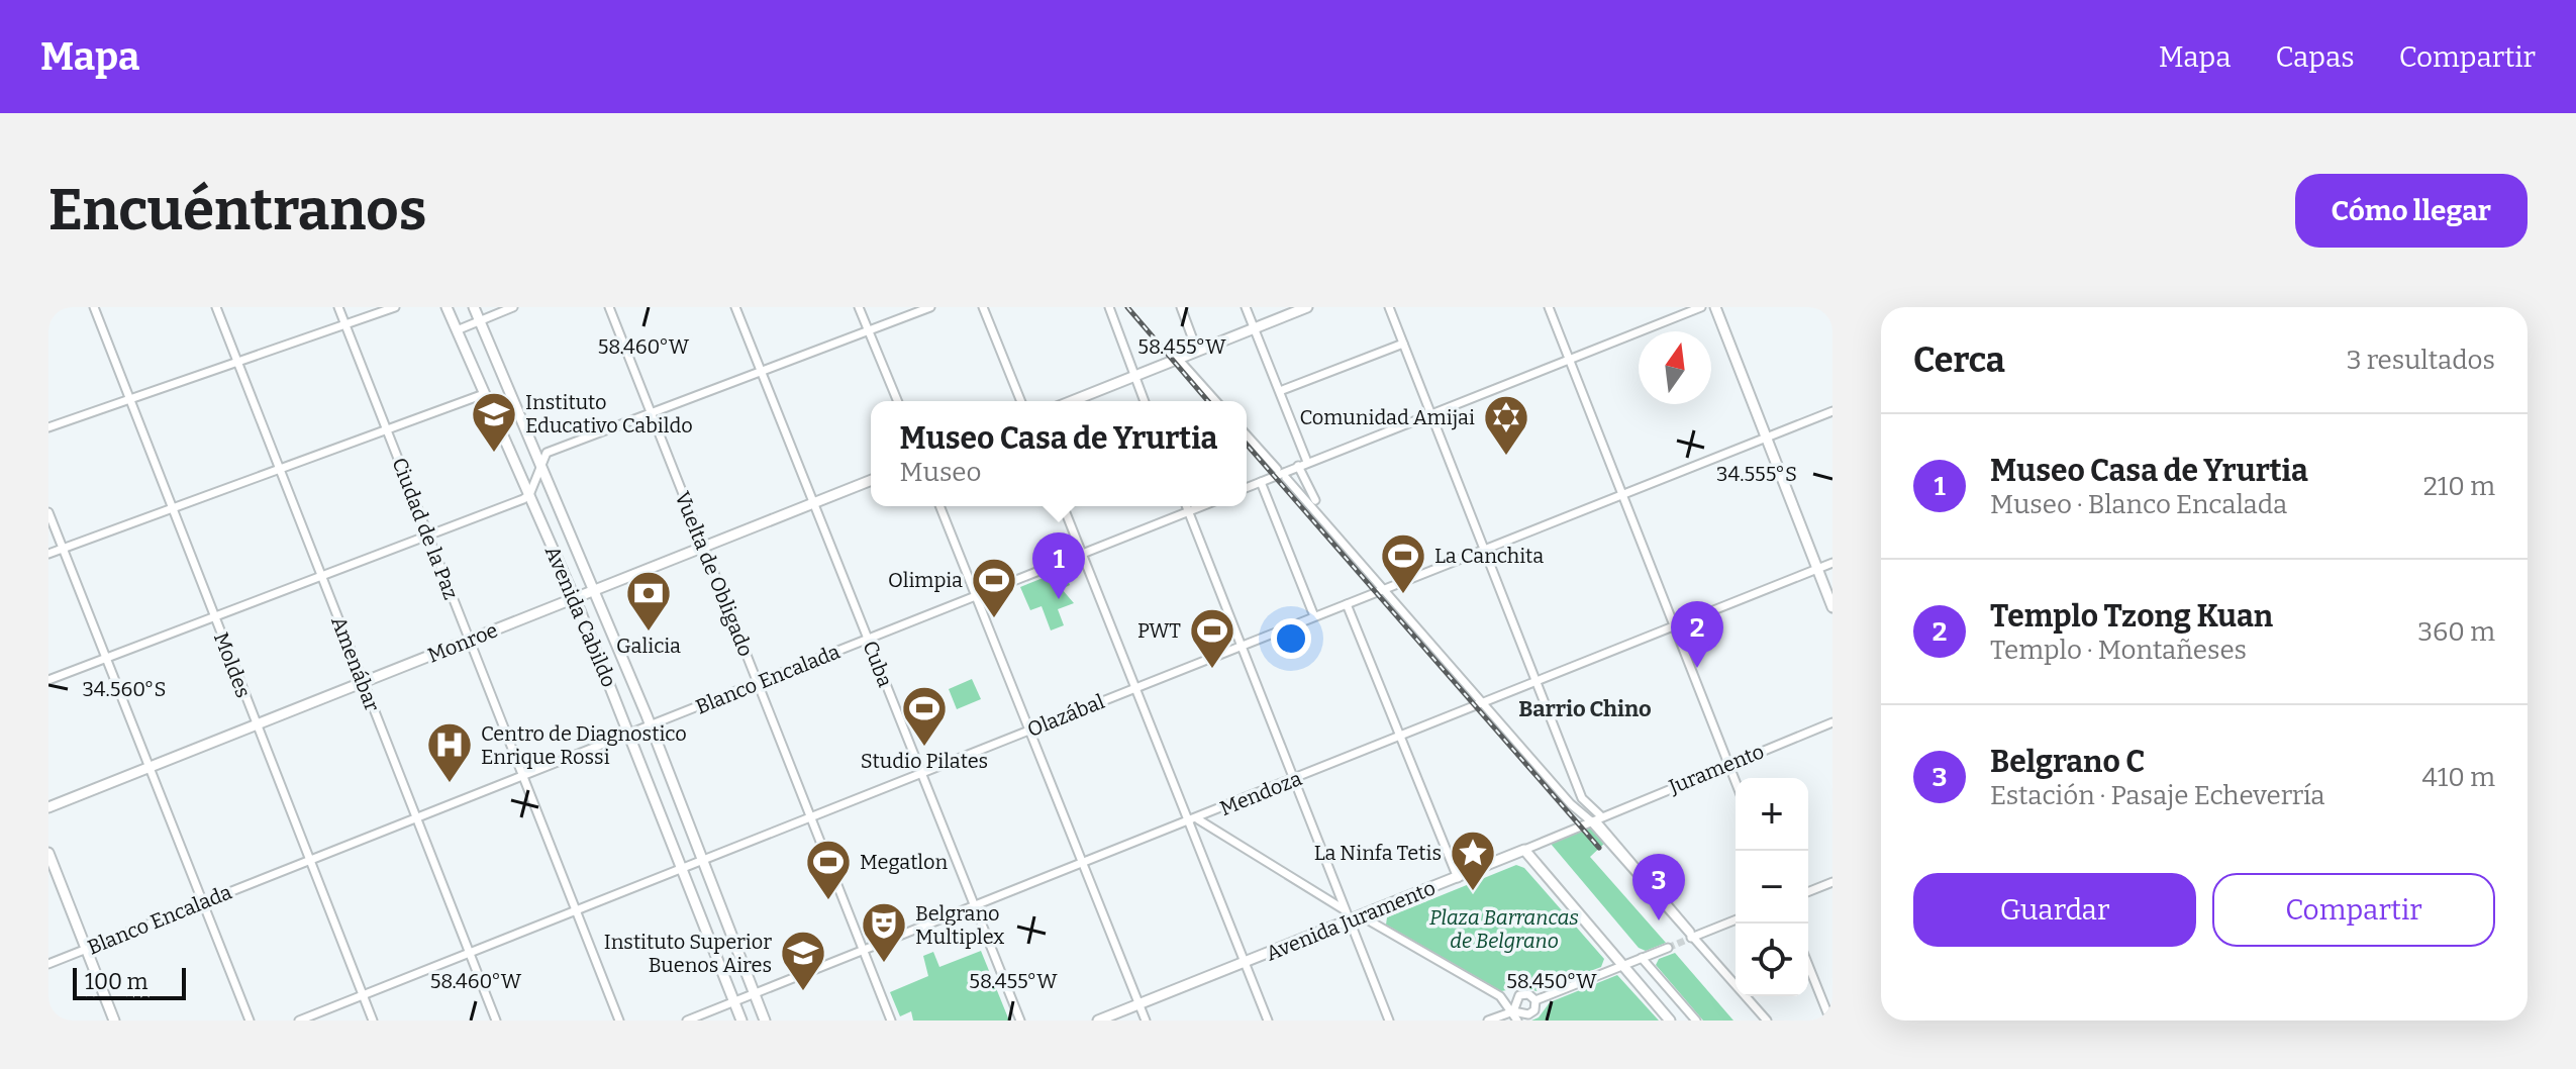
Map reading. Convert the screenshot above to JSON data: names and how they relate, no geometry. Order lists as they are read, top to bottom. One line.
{"streets":{"main road":["Avenida Cabildo","Monroe","Avenida Juramento"],"street":["Ciudad de la Paz","Vuelta de Obligado","Amenábar","Cuba","Moldes","Blanco Encalada","Olazábal","Juramento","Mendoza"]},"crossings":[["Ciudad de la Paz","Monroe"],["Ciudad de la Paz","Blanco Encalada"],["Ciudad de la Paz","Olazábal"],["Vuelta de Obligado","Monroe"],["Vuelta de Obligado","Blanco Encalada"],["Vuelta de Obligado","Olazábal"],["Vuelta de Obligado","Mendoza"],["Avenida Cabildo","Monroe"],["Avenida Cabildo","Blanco Encalada"],["Avenida Cabildo","Olazábal"],["Avenida Cabildo","Mendoza"],["Monroe","Amenábar"],["Monroe","Cuba"],["Monroe","Moldes"],["Amenábar","Blanco Encalada"],["Amenábar","Olazábal"],["Cuba","Blanco Encalada"],["Cuba","Olazábal"],["Cuba","Mendoza"],["Moldes","Blanco Encalada"],["Moldes","Olazábal"],["Juramento","Avenida Juramento"]],"districts":["Barrio Chino"],"parks":["Plaza Barrancas de Belgrano"],"places":{"school or university":["Instituto Educativo Cabildo","Instituto Superior Buenos Aires"],"synagogue":["Comunidad Amijai"],"sports":["La Canchita","Olimpia","PWT","Studio Pilates","Megatlon"],"bank":["Galicia"],"hospital":["Centro de Diagnostico Enrique Rossi"],"place":["La Ninfa Tetis"],"theatre":["Belgrano Multiplex"]},"scale_bar":"100 m","north":"top","page":{"header":"Mapa","nav":["Mapa","Capas","Compartir"],"buttons":["Cómo llegar",["Guardar","Compartir"]],"title":"Encuéntranos","heading":["Cerca","3 resultados"],"popup":["Museo Casa de Yrurtia","Museo"],"list":[{"mark":"1","name":"Museo Casa de Yrurtia","note":"Museo · Blanco Encalada","value":"210 m"},{"mark":"2","name":"Templo Tzong Kuan","note":"Templo · Montañeses","value":"360 m"},{"mark":"3","name":"Belgrano C","note":"Estación · Pasaje Echeverría","value":"410 m"}],"pins":["1","2","3"],"map_buttons":["+","−"],"scale":"100 m"},"coordinates":["58.460°W","58.455°W","34.555°S","34.560°S","58.450°W"]}
